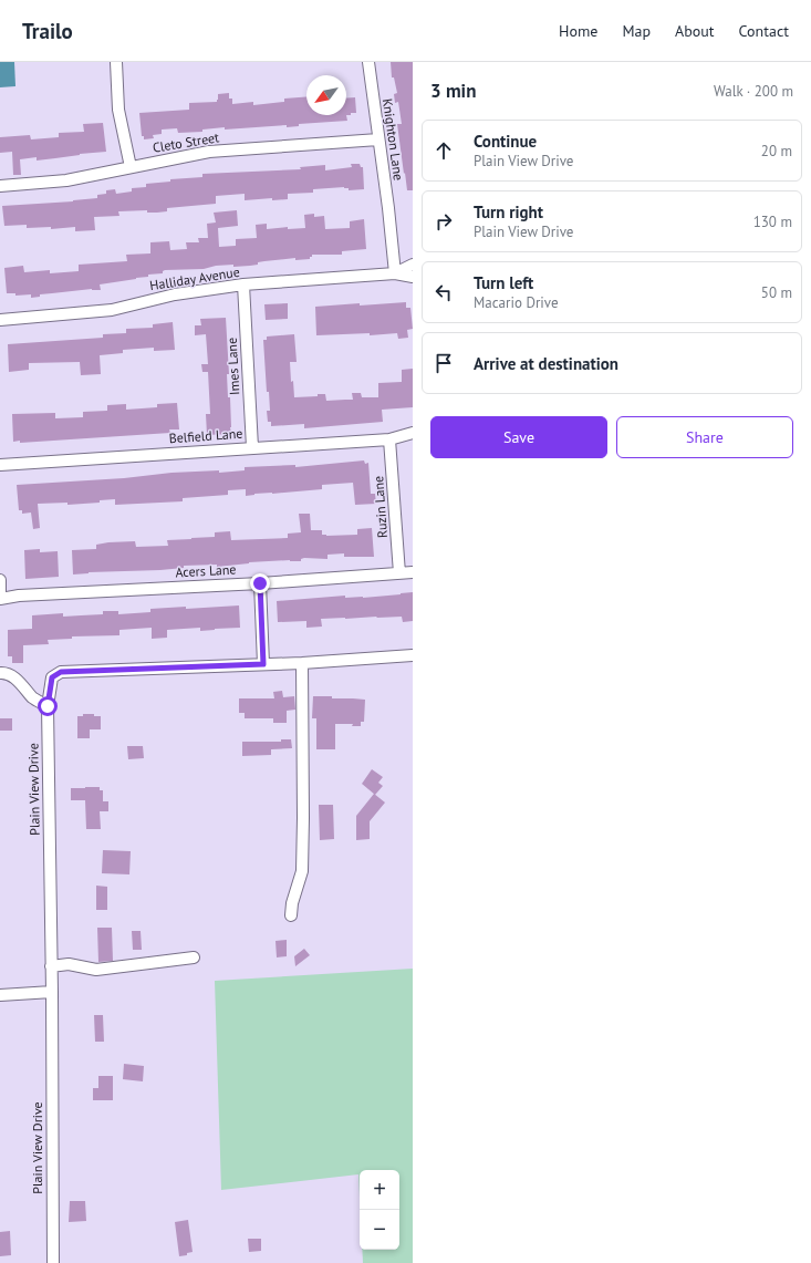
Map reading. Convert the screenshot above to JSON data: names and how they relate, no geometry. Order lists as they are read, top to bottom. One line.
{"streets":{"street":["Knighton Lane","Cleto Street","Halliday Avenue","Imes Lane","Belfield Lane","Ruzin Lane","Acers Lane","Plain View Drive"]},"crossings":[["Knighton Lane","Cleto Street"],["Knighton Lane","Halliday Avenue"],["Halliday Avenue","Imes Lane"],["Imes Lane","Belfield Lane"],["Belfield Lane","Ruzin Lane"],["Ruzin Lane","Acers Lane"]],"north":"bottom left","page":{"header":"Trailo","nav":["Home","Map","About","Contact"],"heading":["3 min","Walk · 200 m"],"list":[["Continue","Plain View Drive","20 m"],["Turn right","Plain View Drive","130 m"],["Turn left","Macario Drive","50 m"],"Arrive at destination"],"buttons":["Save","Share"],"map_buttons":["+","−"]}}
